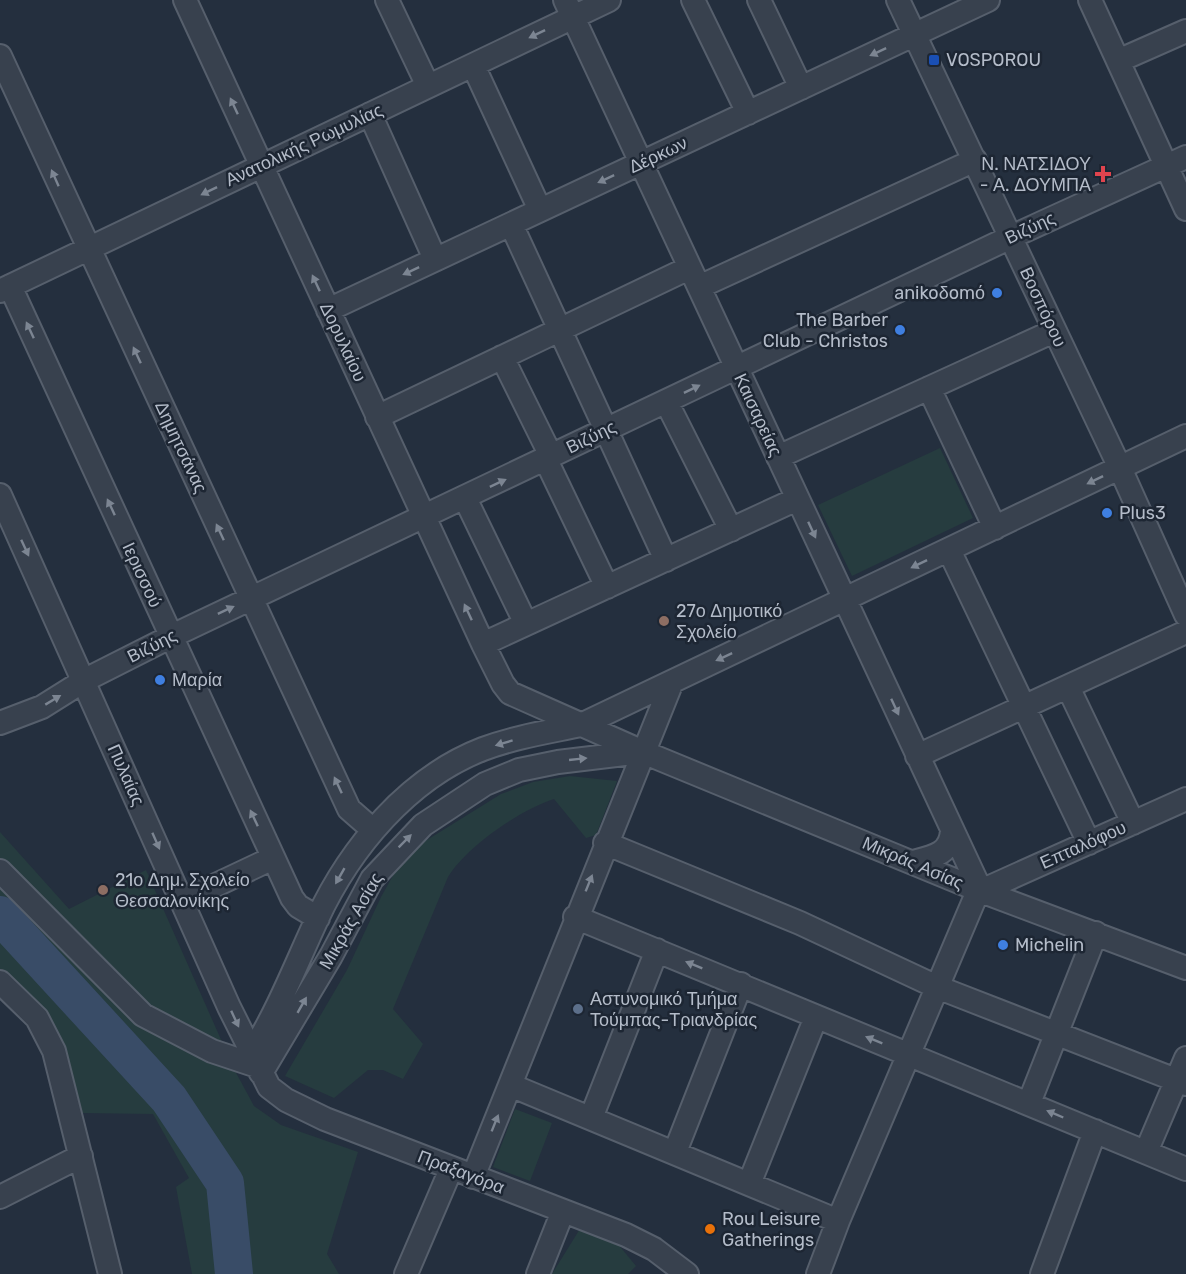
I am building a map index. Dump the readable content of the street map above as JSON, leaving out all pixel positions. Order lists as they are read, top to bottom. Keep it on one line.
{"streets":{"street":["Ανατολικής Ρωμυλίας","Δέρκων","Βιζύης","Βοσπόρου","Δορυλαίου","Καισαρείας","Δημητσάνας","Ιερισσού","Πυλαίας","Επταλόφου","Μικράς Ασίας","Πραξαγόρα"]},"crossings":[["Ανατολικής Ρωμυλίας","Δορυλαίου"],["Ανατολικής Ρωμυλίας","Καισαρείας"],["Ανατολικής Ρωμυλίας","Δημητσάνας"],["Ανατολικής Ρωμυλίας","Ιερισσού"],["Δέρκων","Βοσπόρου"],["Δέρκων","Δορυλαίου"],["Δέρκων","Καισαρείας"],["Βιζύης","Βοσπόρου"],["Βιζύης","Δορυλαίου"],["Βιζύης","Καισαρείας"],["Βιζύης","Δημητσάνας"],["Βιζύης","Ιερισσού"],["Βιζύης","Πυλαίας"],["Δορυλαίου","Μικράς Ασίας"],["Καισαρείας","Επταλόφου"],["Καισαρείας","Μικράς Ασίας"],["Δημητσάνας","Μικράς Ασίας"],["Ιερισσού","Μικράς Ασίας"],["Πυλαίας","Μικράς Ασίας"],["Πυλαίας","Πραξαγόρα"],["Επταλόφου","Μικράς Ασίας"],["Μικράς Ασίας","Πραξαγόρα"]],"one_way":["Ανατολικής Ρωμυλίας","Δημητσάνας","Ιερισσού","Πυλαίας"],"places":{"transit":["VOSPOROU"],"health":["Ν. ΝΑΤΣΙΔΟΥ - Α. ΔΟΥΜΠΑ"],"other":["anikoδomό","The Barber Club - Christos","Plus3","27ο Δημοτικό Σχολείο","Μαρία","21ο Δημ. Σχολείο Θεσσαλονίκης","Michelin","Αστυνομικό Τμήμα Τούμπας-Τριανδρίας","Rou Leisure Gatherings"]}}
